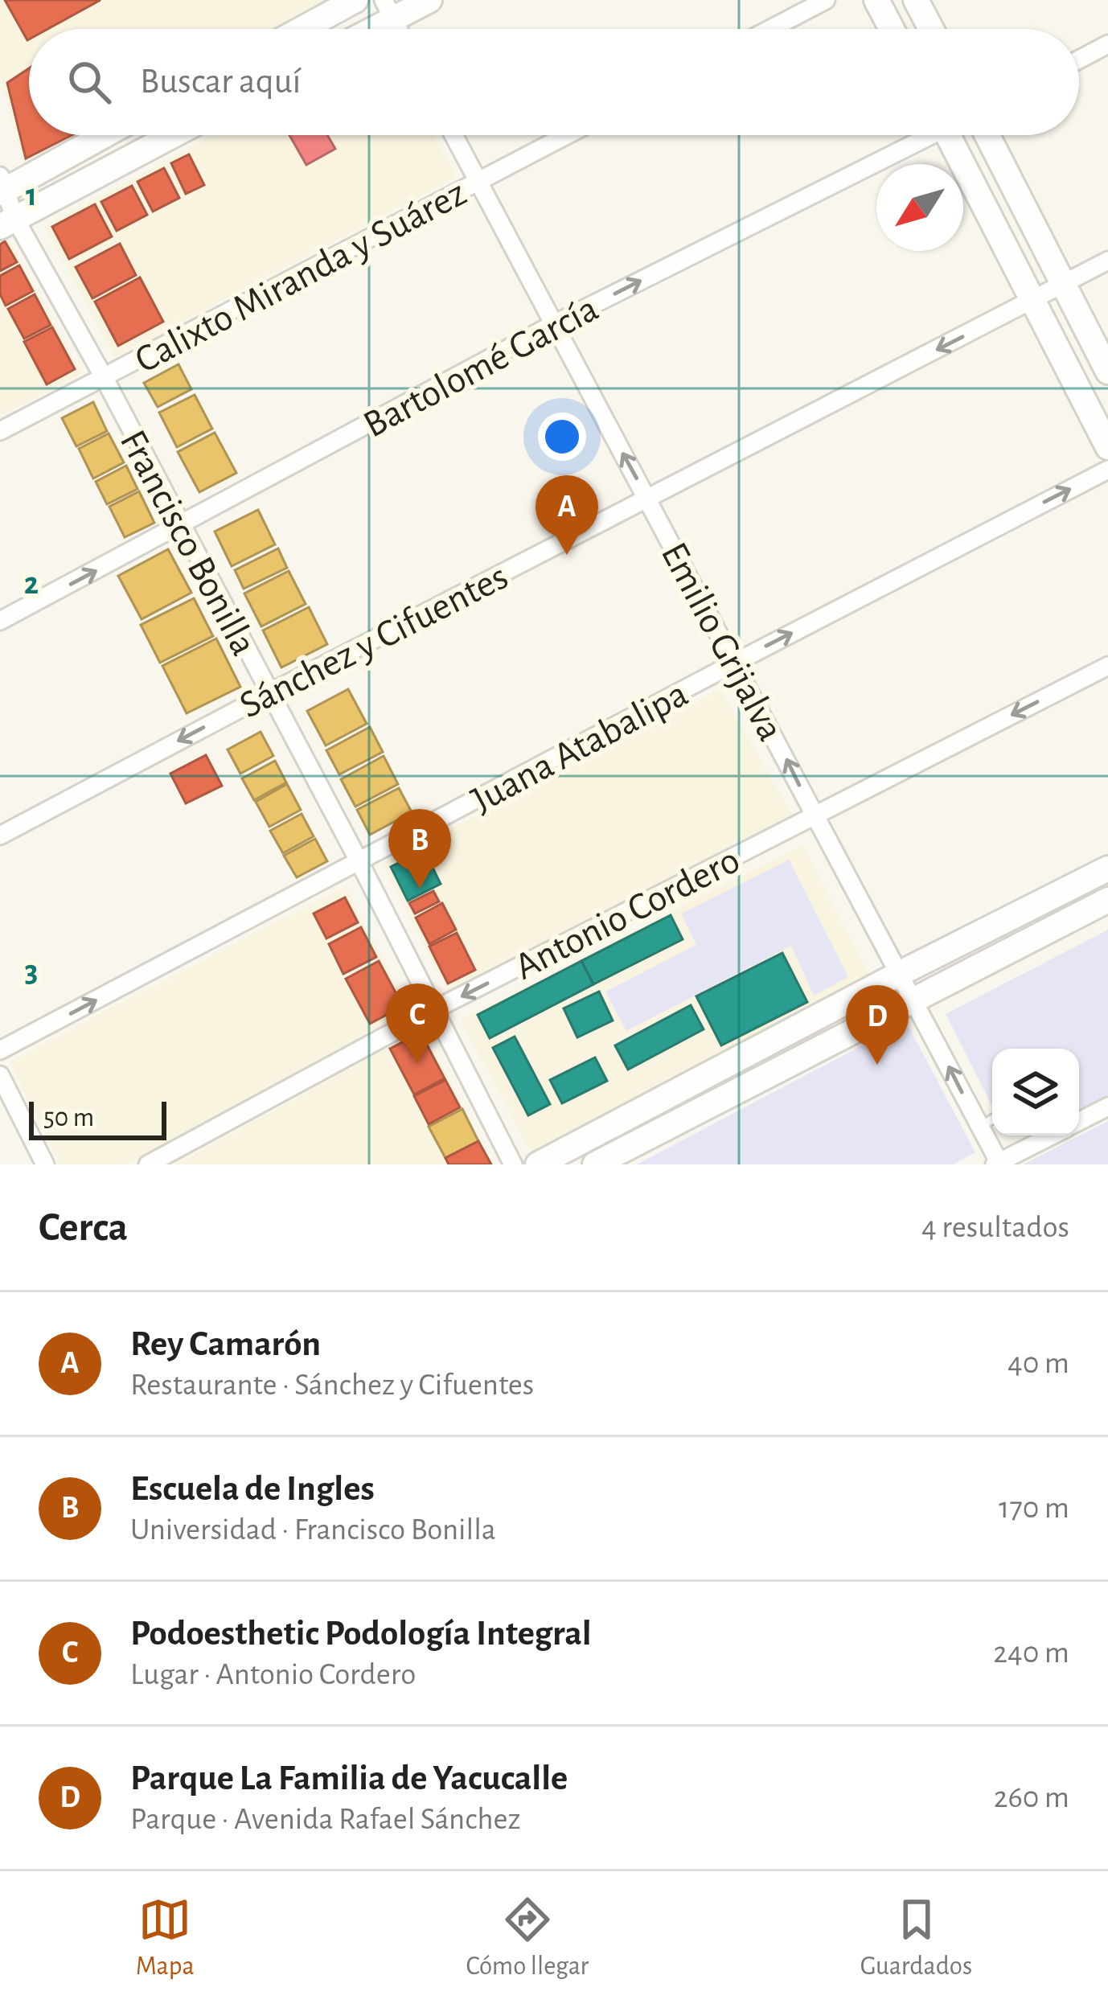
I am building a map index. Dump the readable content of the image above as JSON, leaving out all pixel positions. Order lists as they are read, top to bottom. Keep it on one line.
{"streets":{"street":["Calixto Miranda y Suárez","Bartolomé García","Francisco Bonilla","Sánchez y Cifuentes","Emilio Grijalva","Juana Atabalipa","Antonio Cordero"]},"crossings":[["Calixto Miranda y Suárez","Francisco Bonilla"],["Calixto Miranda y Suárez","Emilio Grijalva"],["Bartolomé García","Francisco Bonilla"],["Bartolomé García","Emilio Grijalva"],["Francisco Bonilla","Sánchez y Cifuentes"],["Francisco Bonilla","Juana Atabalipa"],["Francisco Bonilla","Antonio Cordero"],["Sánchez y Cifuentes","Emilio Grijalva"],["Emilio Grijalva","Juana Atabalipa"],["Emilio Grijalva","Antonio Cordero"]],"one_way":["Bartolomé García","Sánchez y Cifuentes","Emilio Grijalva","Juana Atabalipa","Antonio Cordero"],"scale_bar":"50 m","north":"bottom left","page":{"search":"Buscar aquí","pins":["A","B","C","D"],"scale":"50 m","heading":["Cerca","4 resultados"],"list":[{"mark":"A","name":"Rey Camarón","note":"Restaurante · Sánchez y Cifuentes","value":"40 m"},{"mark":"B","name":"Escuela de Ingles","note":"Universidad · Francisco Bonilla","value":"170 m"},{"mark":"C","name":"Podoesthetic Podología Integral","note":"Lugar · Antonio Cordero","value":"240 m"},{"mark":"D","name":"Parque La Familia de Yacucalle","note":"Parque · Avenida Rafael Sánchez","value":"260 m"}],"nav":["Mapa","Cómo llegar","Guardados"]},"grid":{"rows":["1","2","3"]}}
